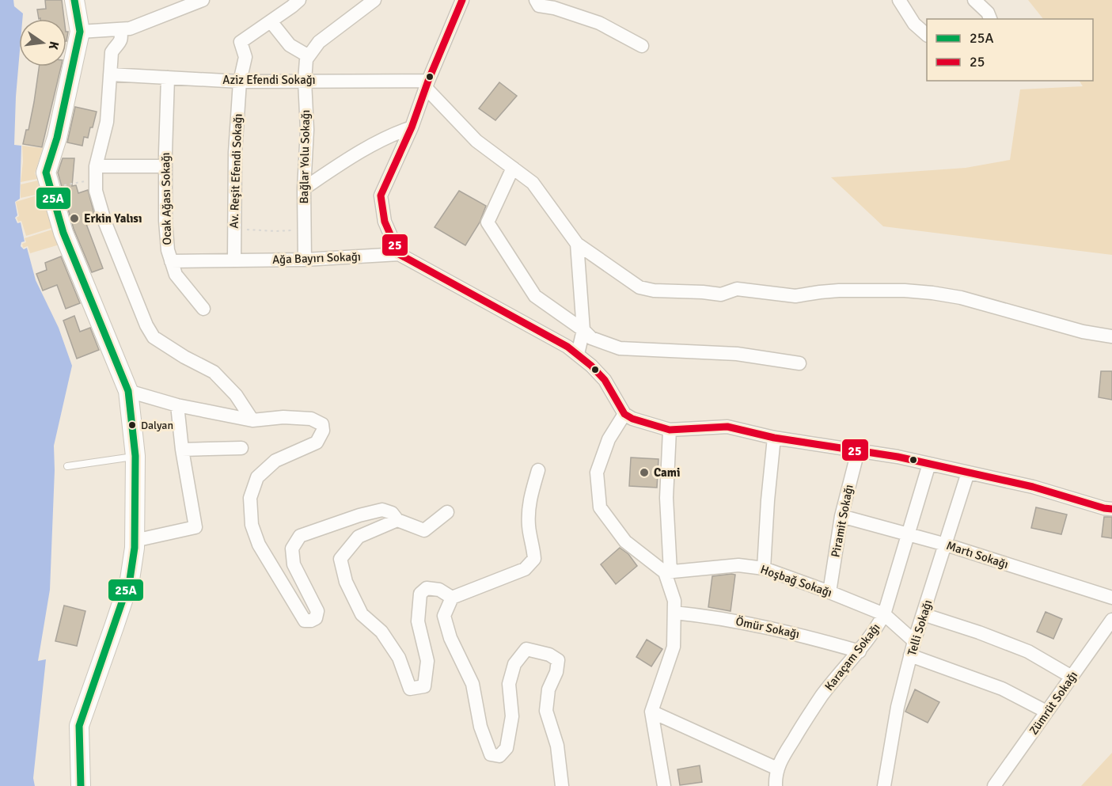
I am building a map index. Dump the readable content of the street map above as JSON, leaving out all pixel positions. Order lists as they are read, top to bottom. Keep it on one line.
{"streets":{"street":["Aziz Efendi Sokağı","Bağlar Yolu Sokağı","Av. Reşit Efendi Sokağı","Ocak Ağası Sokağı","Ağa Bayırı Sokağı","Piramit Sokağı","Martı Sokağı","Hoşbağ Sokağı","Ömür Sokağı","Telli Sokağı","Karaçam Sokağı","Zümrüt Sokağı"]},"crossings":[["Aziz Efendi Sokağı","Bağlar Yolu Sokağı"],["Aziz Efendi Sokağı","Av. Reşit Efendi Sokağı"],["Aziz Efendi Sokağı","Ocak Ağası Sokağı"],["Bağlar Yolu Sokağı","Ağa Bayırı Sokağı"],["Av. Reşit Efendi Sokağı","Ağa Bayırı Sokağı"],["Ocak Ağası Sokağı","Ağa Bayırı Sokağı"],["Piramit Sokağı","Martı Sokağı"],["Piramit Sokağı","Hoşbağ Sokağı"],["Martı Sokağı","Telli Sokağı"],["Martı Sokağı","Karaçam Sokağı"],["Hoşbağ Sokağı","Telli Sokağı"],["Hoşbağ Sokağı","Karaçam Sokağı"],["Ömür Sokağı","Karaçam Sokağı"]],"places":["Erkin Yalısı","Dalyan","Cami"],"lines":["transit line 25A","transit line 25"],"legend":["25A","25"],"north":"right"}
